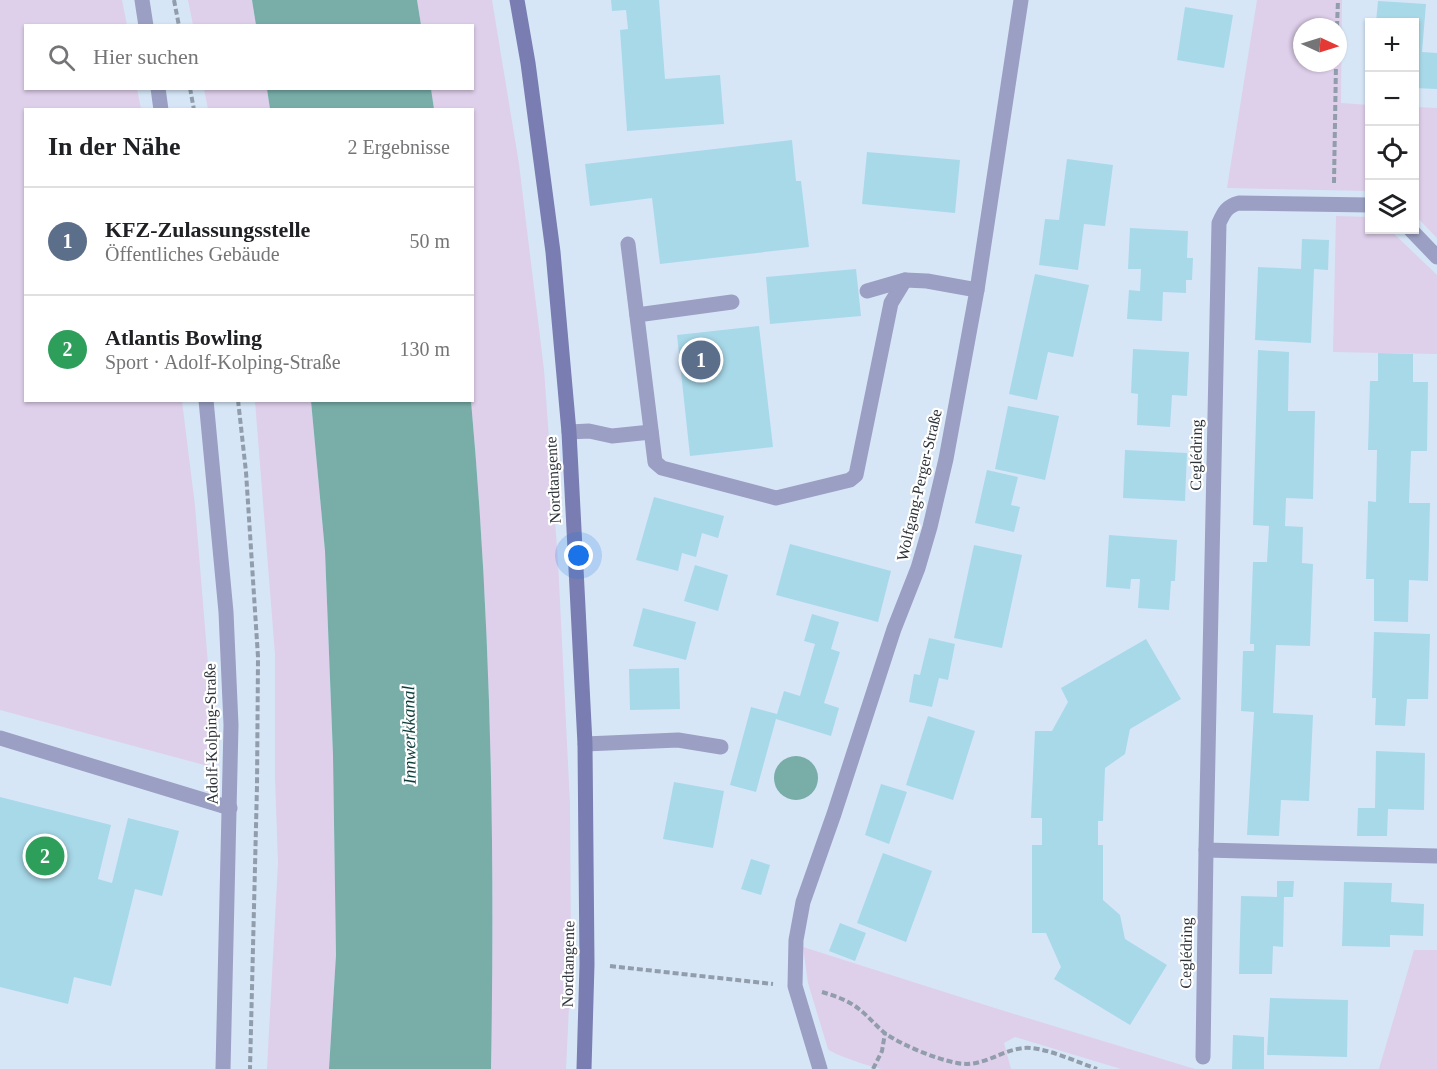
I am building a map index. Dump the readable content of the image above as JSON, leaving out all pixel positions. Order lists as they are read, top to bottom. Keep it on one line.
{"streets":{"main road":["Nordtangente"],"street":["Ceglédring","Wolfgang-Perger-Straße","Adolf-Kolping-Straße"]},"water":["Innwerkkanal"],"north":"right","page":{"map_buttons":["+","−"],"search":"Hier suchen","heading":["In der Nähe","2 Ergebnisse"],"list":[{"mark":"1","name":"KFZ-Zulassungsstelle","note":"Öffentliches Gebäude","value":"50 m"},{"mark":"2","name":"Atlantis Bowling","note":"Sport · Adolf-Kolping-Straße","value":"130 m"}],"pins":["1","2"]}}
